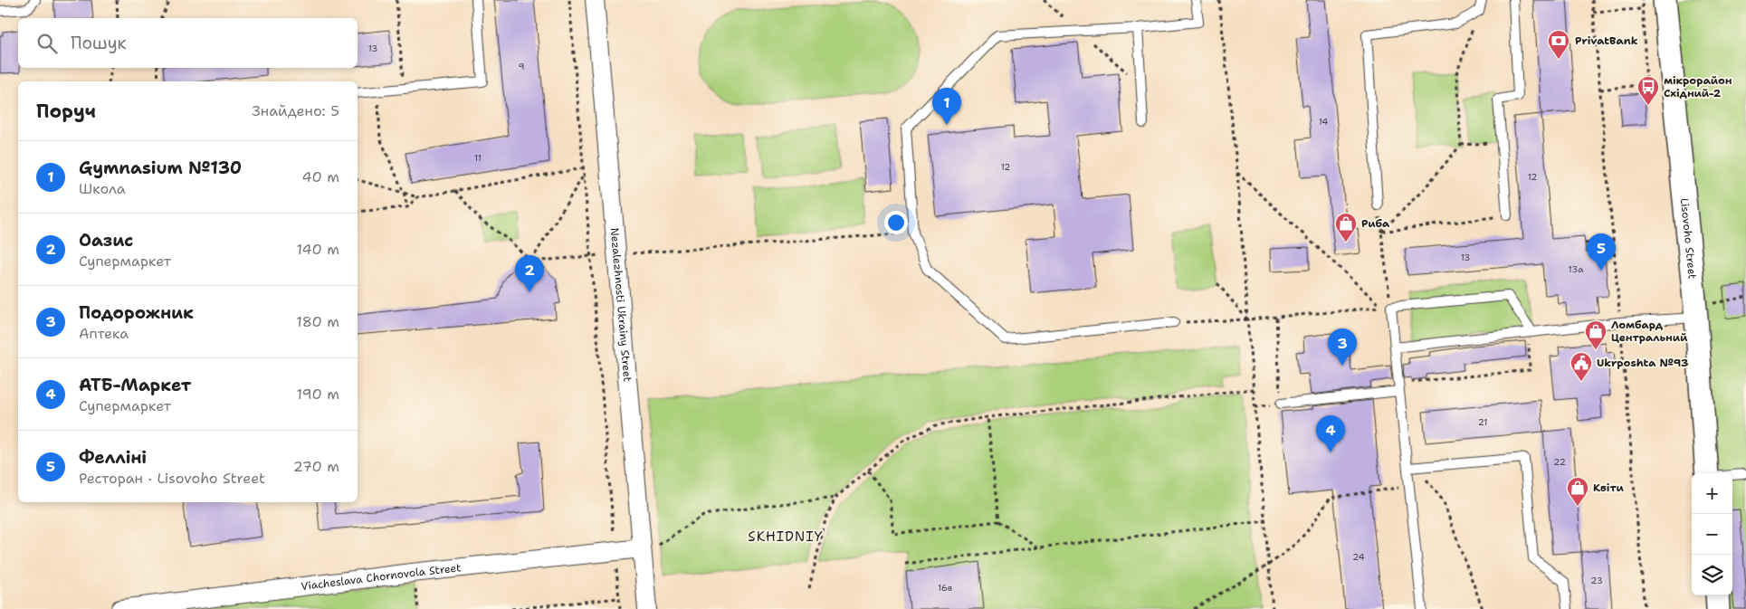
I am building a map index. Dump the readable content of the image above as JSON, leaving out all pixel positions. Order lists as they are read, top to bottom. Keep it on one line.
{"streets":{"street":["Lisovoho Street","Nezalezhnosti Ukrainy Street","Viacheslava Chornovola Street"]},"crossings":[["Nezalezhnosti Ukrainy Street","Viacheslava Chornovola Street"]],"districts":["SKHIDNIY"],"places":{"bank":["PrivatBank"],"bus stop":["мікрорайон Східний-2"],"shop":["Риба","Ломбард Центральний","Квіти"],"public building":["Ukrposhta №93"]},"house_numbers":["13","9","14","11","12","12","13","13а","21","22","24","23","16в"],"page":{"search":"Пошук","heading":["Поруч","Знайдено: 5"],"pins":["1","5","2","3","4"],"list":[{"mark":"1","name":"Gymnasium №130","note":"Школа","value":"40 m"},{"mark":"2","name":"Оазис","note":"Супермаркет","value":"140 m"},{"mark":"3","name":"Подорожник","note":"Аптека","value":"180 m"},{"mark":"4","name":"АТБ-Маркет","note":"Супермаркет","value":"190 m"},{"mark":"5","name":"Фелліні","note":"Ресторан · Lisovoho Street","value":"270 m"}],"map_buttons":["+","−"]}}
